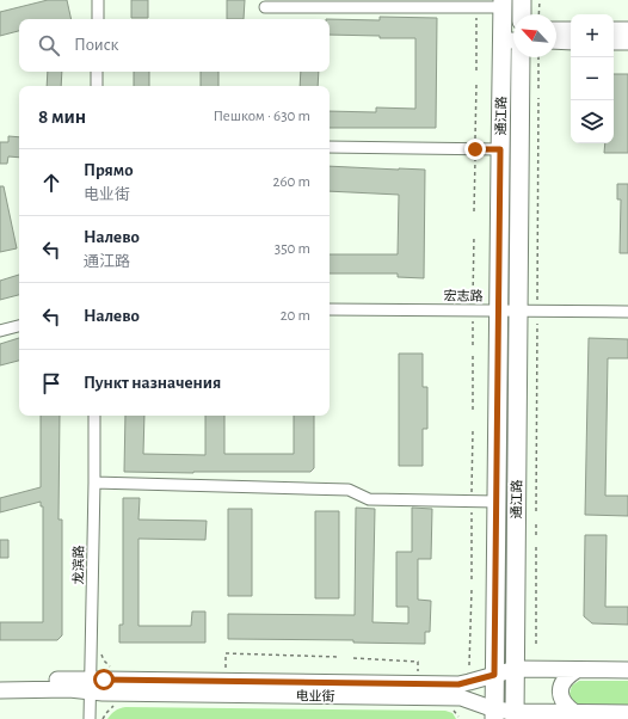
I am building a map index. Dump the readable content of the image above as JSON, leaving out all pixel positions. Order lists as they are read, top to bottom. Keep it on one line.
{"streets":{"main road":["通江路"],"street":["宏志路","龙滨路","电业街"]},"crossings":[["通江路","宏志路"],["通江路","电业街"],["龙滨路","电业街"]],"north":"top left","page":{"map_buttons":["+","−"],"search":"Поиск","heading":["8 мин","Пешком · 630 m"],"list":[["Прямо","电业街","260 m"],["Налево","通江路","350 m"],["Налево","20 m"],"Пункт назначения"]}}
